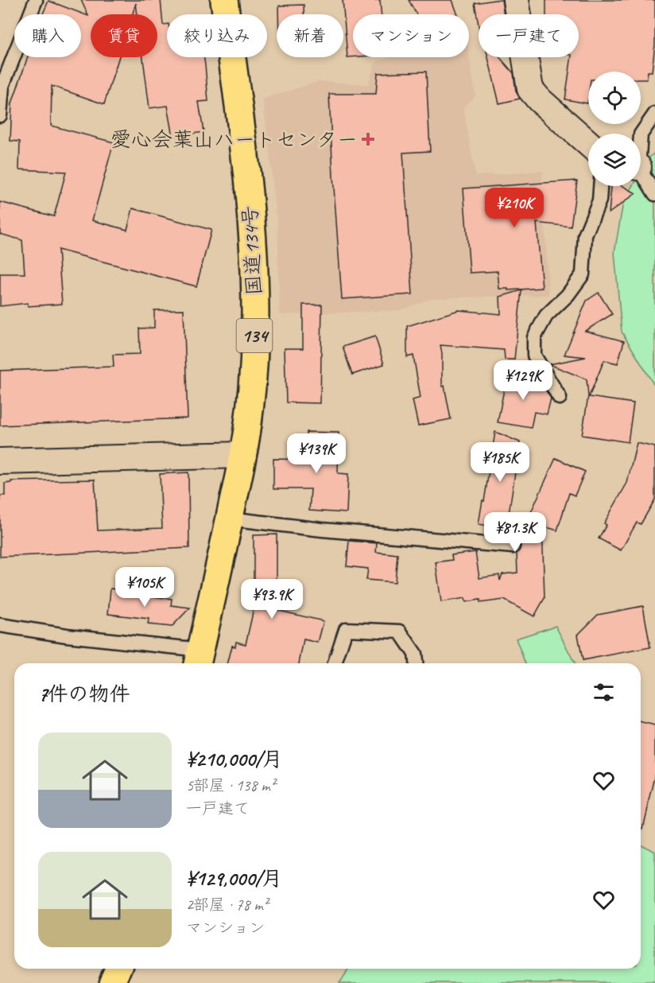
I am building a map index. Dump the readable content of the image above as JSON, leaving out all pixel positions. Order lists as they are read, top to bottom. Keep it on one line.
{"streets":{"highway":["国道134号","134"]},"places":{"health":["愛心会葉山ハートセンター"]},"page":{"chip":["購入","賃貸","絞り込み","新着","マンション","一戸建て"],"price":["¥210K","¥129K","¥139K","¥185K","¥81.3K","¥105K","¥93.9K"],"heading":"7件の物件","list":[{"name":"¥210,000/月","note":"5部屋 · 138 m² · 一戸建て"},{"name":"¥129,000/月","note":"2部屋 · 78 m² · マンション"}]}}
